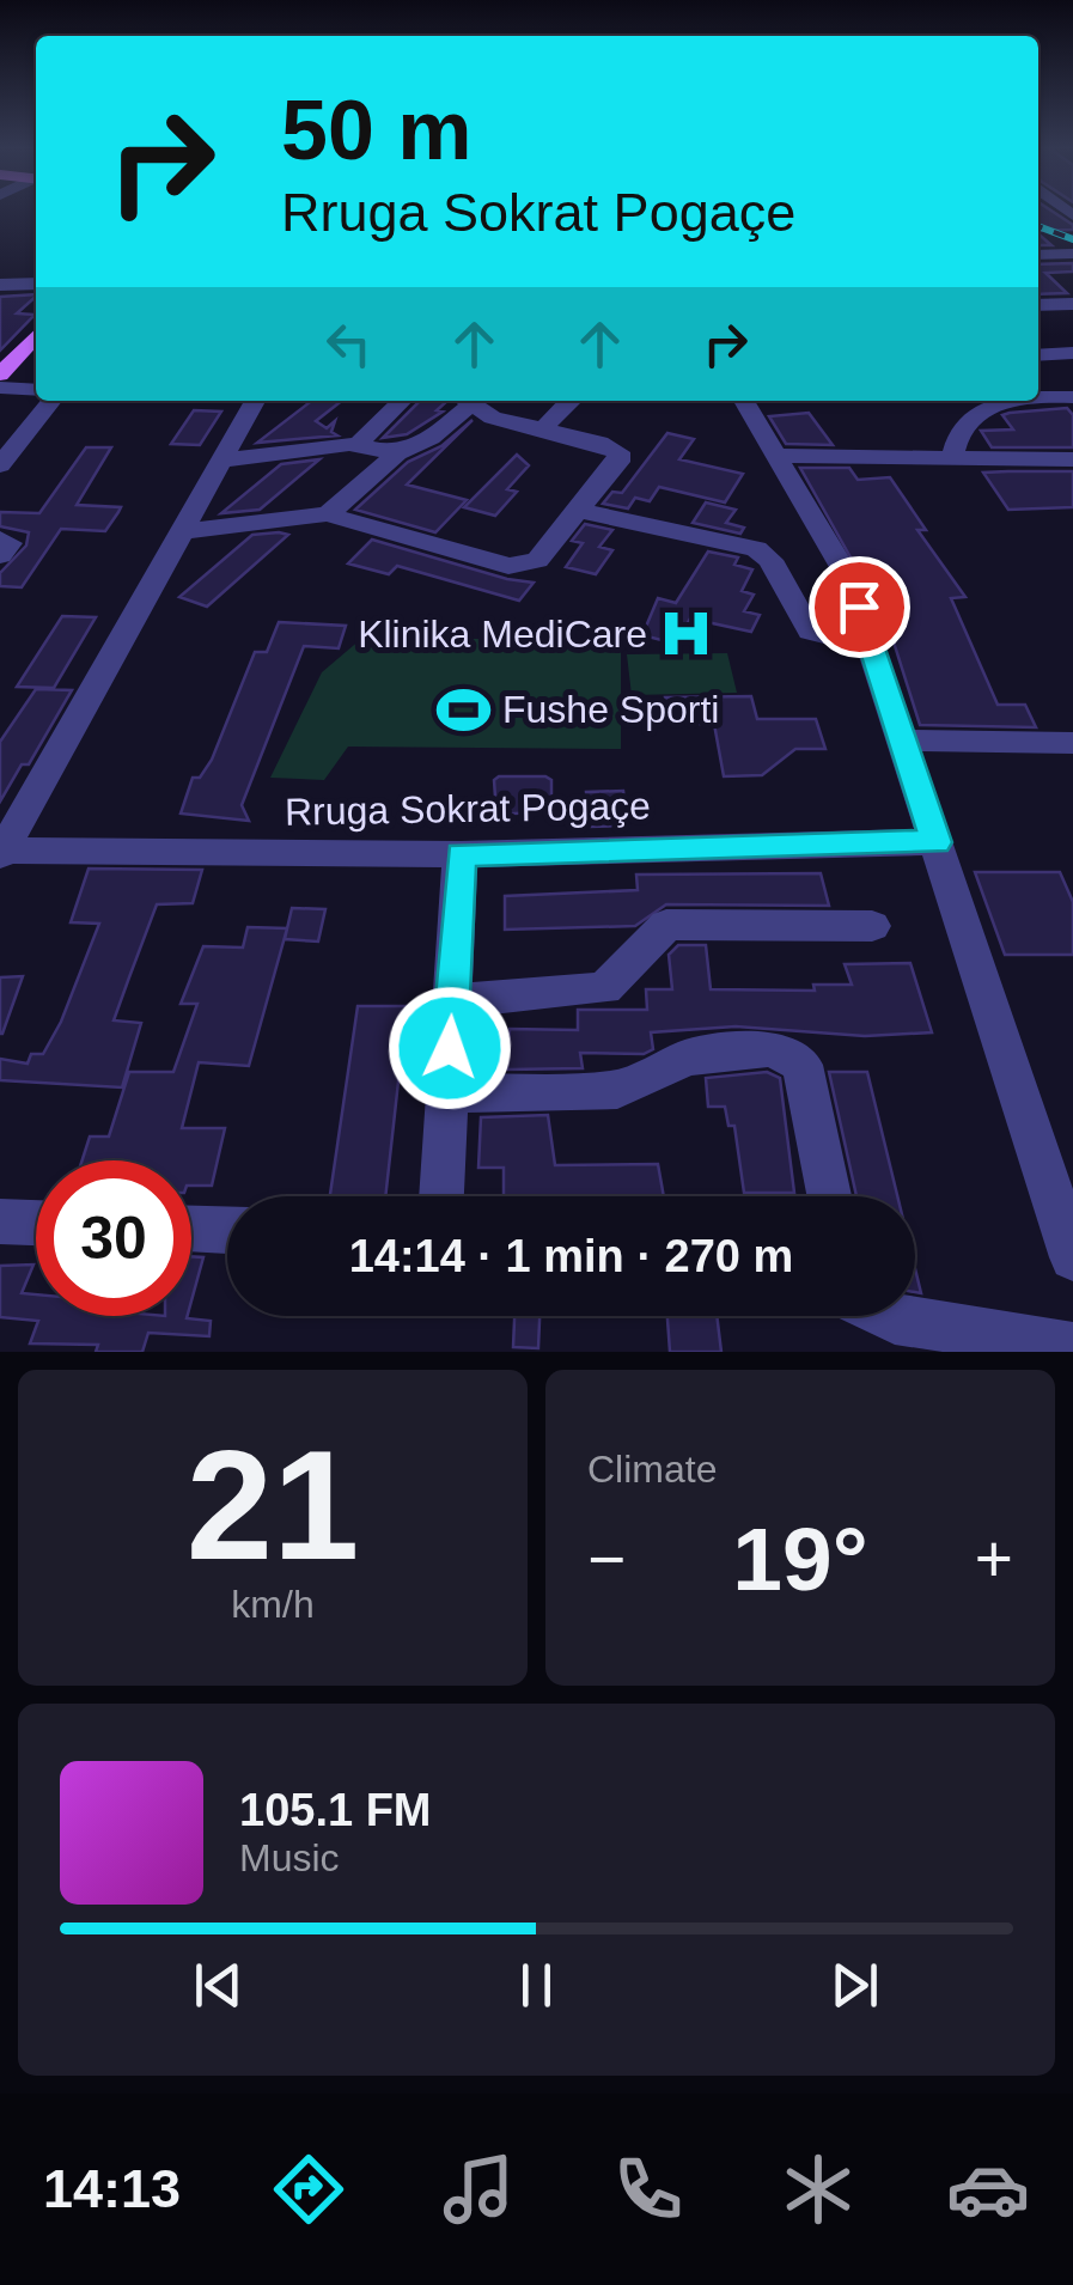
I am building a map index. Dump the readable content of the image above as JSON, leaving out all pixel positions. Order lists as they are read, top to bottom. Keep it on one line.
{"streets":{"street":["Rruga Sokrat Pogaçe"]},"places":{"hospital":["Klinika MediCare"],"sports":["Fushe Sporti"]},"page":{"turn":["50 m","Rruga Sokrat Pogaçe"],"limit":"30","trip":"14:14 · 1 min · 270 m","tile":[["21","km/h"],"Climate"],"heat":["−","19°","+"],"song":["105.1 FM","Music"],"tabs":"14:13"}}
